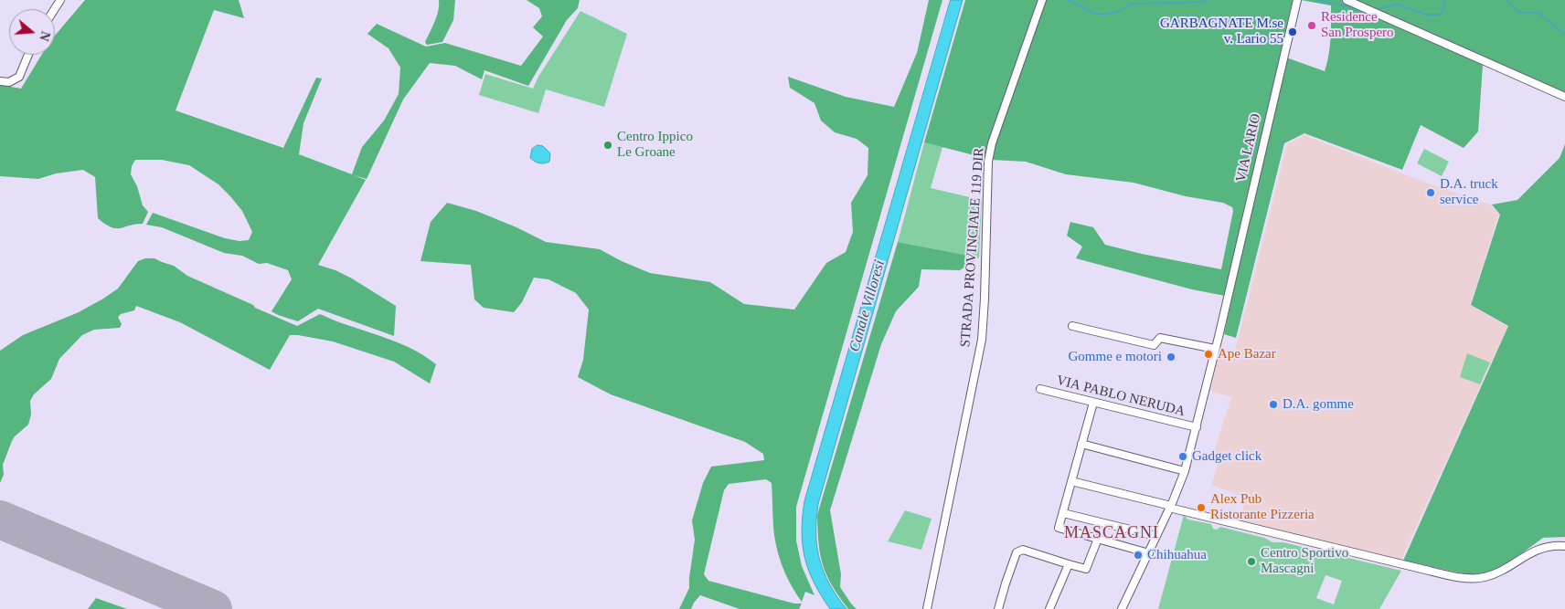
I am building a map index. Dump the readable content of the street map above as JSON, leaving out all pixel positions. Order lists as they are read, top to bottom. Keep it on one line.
{"streets":{"street":["VIA LARIO","STRADA PROVINCIALE 119 DIR","VIA PABLO NERUDA"]},"crossings":[["VIA LARIO","VIA PABLO NERUDA"]],"districts":["MASCAGNI"],"water":["Canale Villoresi"],"places":["Residence San Prospero","GARBAGNATE M.se v. Lario 55","Centro Ippico Le Groane","D.A. truck service","Ape Bazar","Gomme e motori","D.A. gomme","Gadget click","Alex Pub Ristorante Pizzeria","Chihuahua","Centro Sportivo Mascagni"],"north":"right"}
